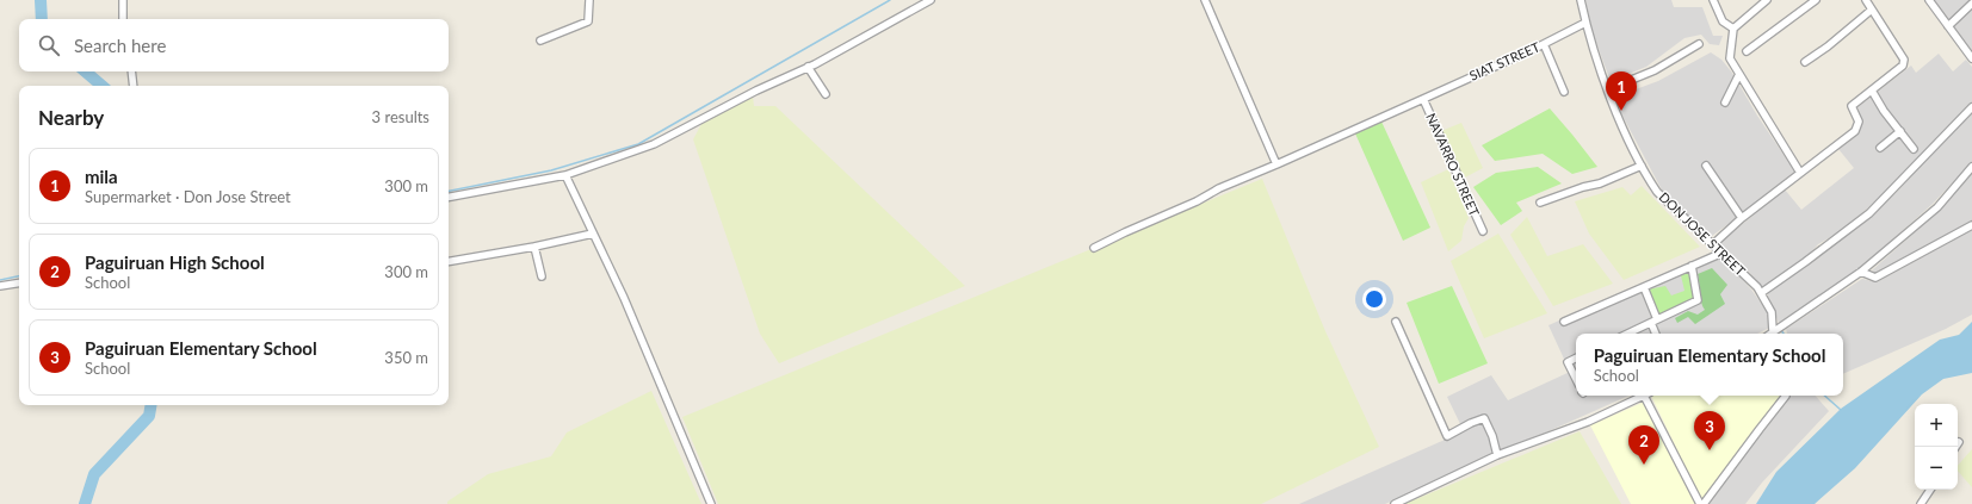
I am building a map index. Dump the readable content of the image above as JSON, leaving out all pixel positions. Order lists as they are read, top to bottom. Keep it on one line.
{"streets":{"street":["SIAT STREET","NAVARRO STREET","DON JOSE STREET"]},"crossings":[["SIAT STREET","NAVARRO STREET"],["SIAT STREET","DON JOSE STREET"]],"page":{"search":"Search here","pins":["1","3","2"],"heading":["Nearby","3 results"],"list":[{"mark":"1","name":"mila","note":"Supermarket · Don Jose Street","value":"300 m"},{"mark":"2","name":"Paguiruan High School","note":"School","value":"300 m"},{"mark":"3","name":"Paguiruan Elementary School","note":"School","value":"350 m"}],"popup":["Paguiruan Elementary School","School"],"map_buttons":["+","−"]}}
